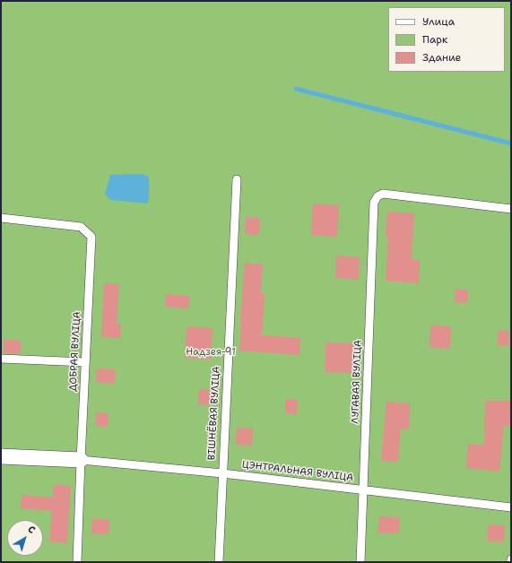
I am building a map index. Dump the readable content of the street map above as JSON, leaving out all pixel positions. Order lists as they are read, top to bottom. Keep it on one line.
{"streets":{"lane":["ДОБРАЯ ВУЛІЦА","ЛУГАВАЯ ВУЛІЦА","ВІШНЁВАЯ ВУЛІЦА","ЦЭНТРАЛЬНАЯ ВУЛІЦА"]},"crossings":[["ДОБРАЯ ВУЛІЦА","ЦЭНТРАЛЬНАЯ ВУЛІЦА"],["ЛУГАВАЯ ВУЛІЦА","ЦЭНТРАЛЬНАЯ ВУЛІЦА"],["ВІШНЁВАЯ ВУЛІЦА","ЦЭНТРАЛЬНАЯ ВУЛІЦА"]],"parks":["Надзея-91"],"legend":["Улица","Парк","Здание"],"north":"top right"}
